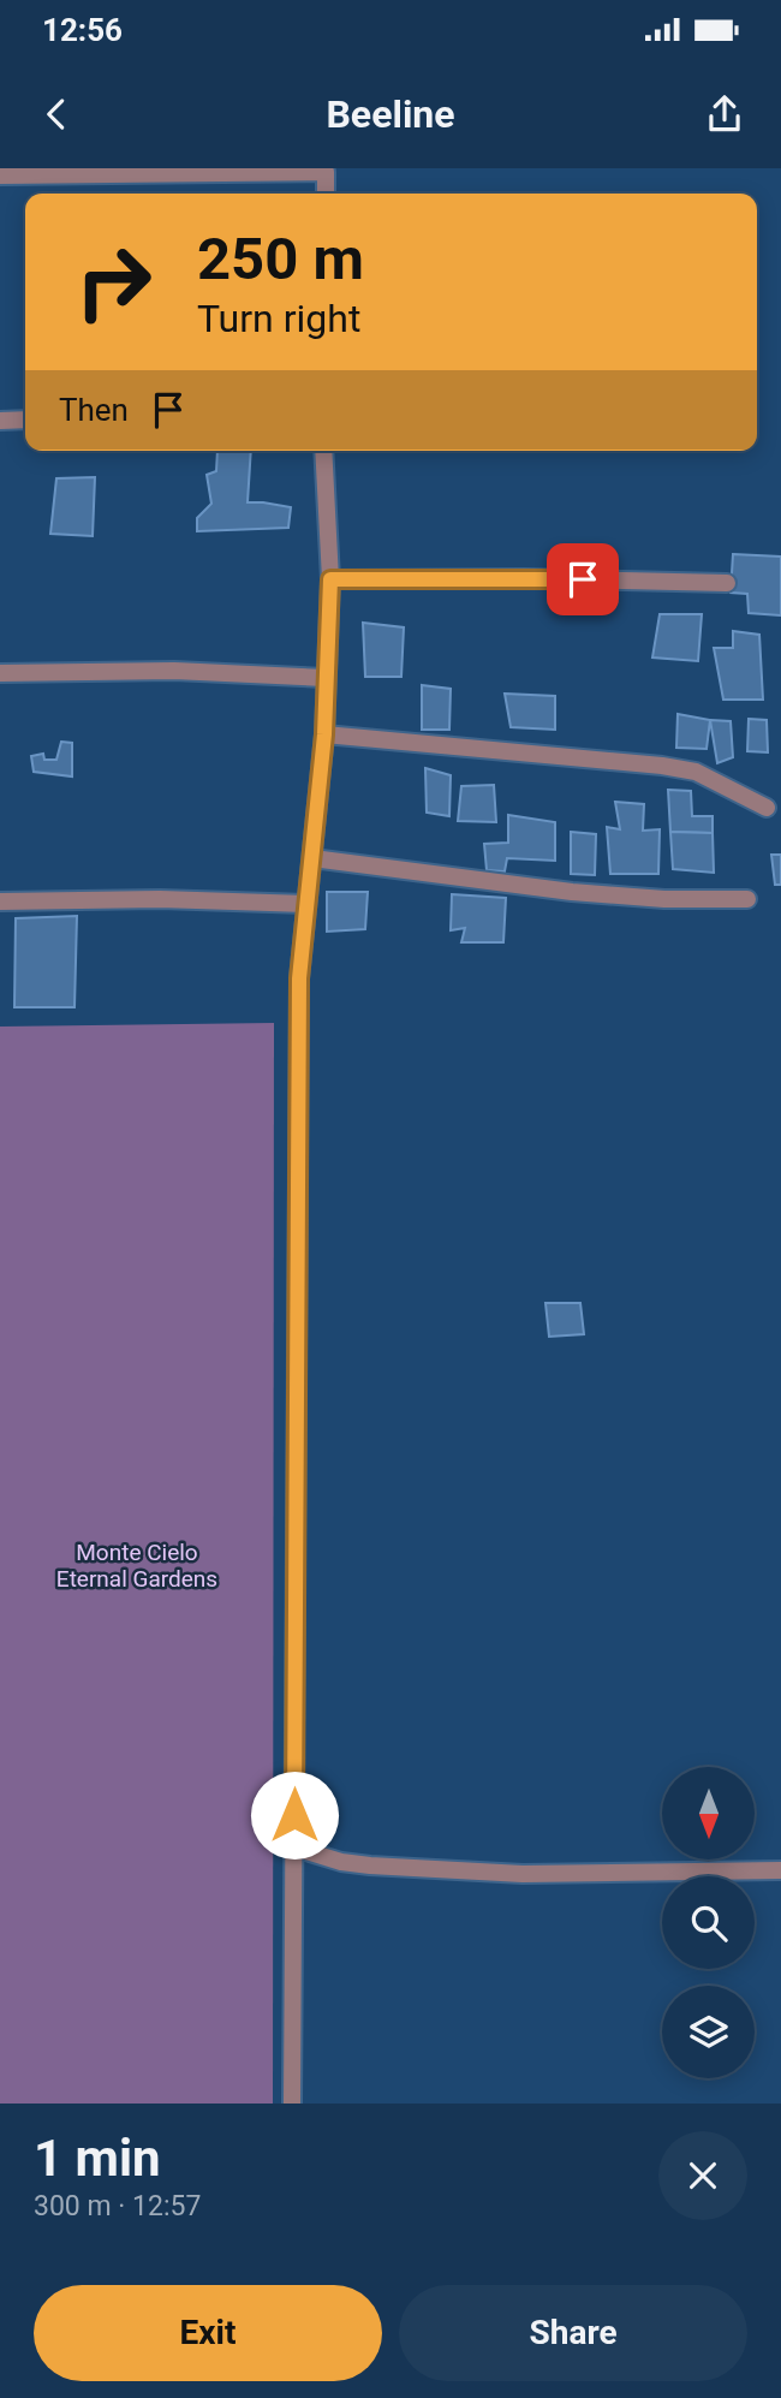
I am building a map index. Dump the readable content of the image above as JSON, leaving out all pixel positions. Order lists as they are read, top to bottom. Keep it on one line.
{"parks":["Monte Cielo Eternal Gardens"],"north":"bottom","page":{"status":"12:56","header":"Beeline","turn":["250 m","Turn right"],"then":"Then","heading":["1 min","300 m · 12:57"],"buttons":["Exit","Share"]}}
